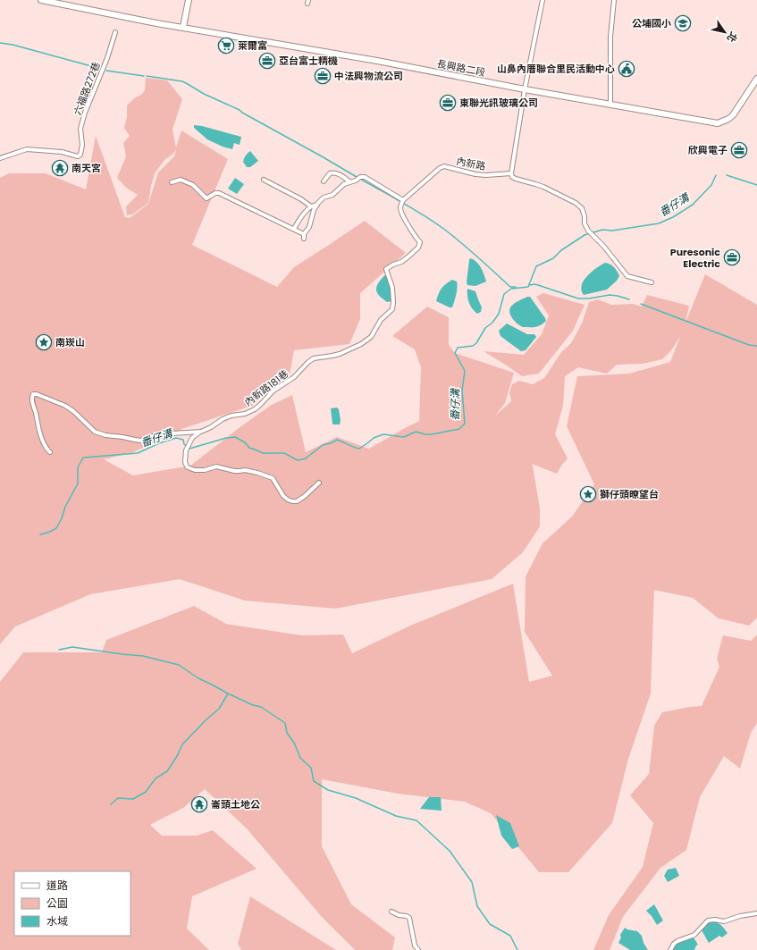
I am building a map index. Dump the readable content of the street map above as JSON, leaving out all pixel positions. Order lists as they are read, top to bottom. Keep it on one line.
{"streets":{"street":["長興路二段","六福路272巷","內新路","內新路181巷"]},"crossings":[["內新路","內新路181巷"]],"water":["番仔溝"],"places":{"school or university":["公埔國小"],"supermarket":["萊爾富"],"office":["亞台富士精機","中法興物流公司","東聯光訊玻璃公司","欣興電子","Puresonic Electric"],"public building":["山鼻內厝聯合里民活動中心"],"temple":["南天宮","崙頭土地公"],"place":["南崁山","獅仔頭暸望台"]},"legend":["道路","公園","水域"],"north":"bottom right"}
